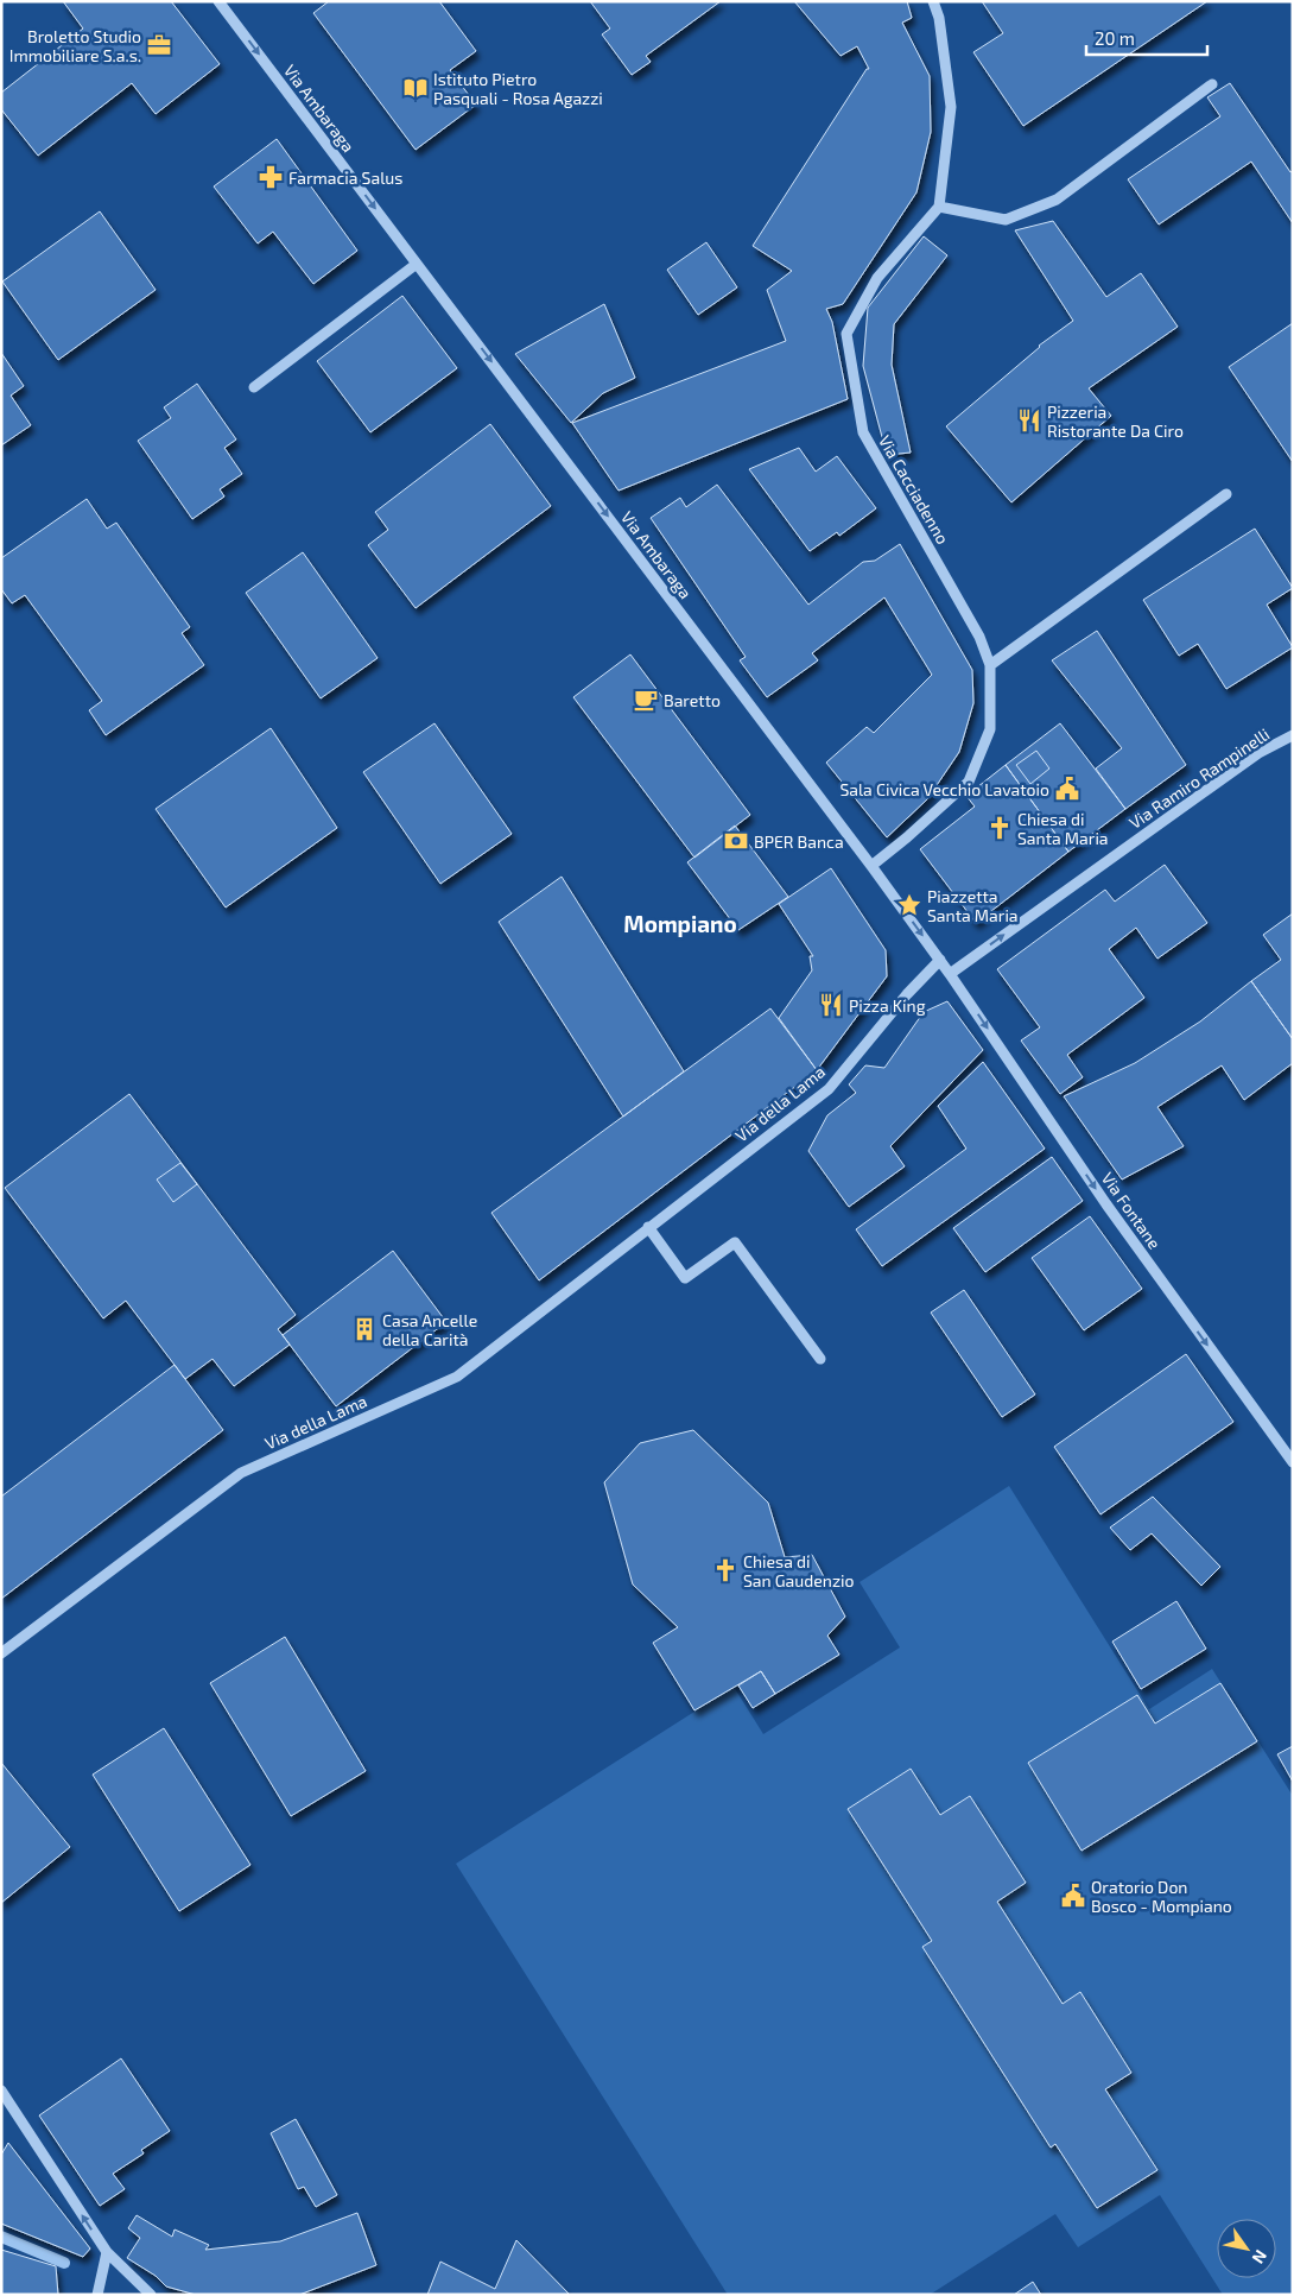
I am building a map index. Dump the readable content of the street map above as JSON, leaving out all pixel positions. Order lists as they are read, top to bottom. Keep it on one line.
{"streets":{"street":["Via Ambaraga","Via Cacciadenno","Via Ramiro Rampinelli","Via della Lama","Via Fontane"]},"crossings":[["Via Ambaraga","Via Cacciadenno"],["Via Ramiro Rampinelli","Via Fontane"]],"one_way":["Via Ambaraga","Via Ramiro Rampinelli","Via Fontane"],"districts":["Mompiano"],"places":{"office":["Broletto Studio Immobiliare S.a.s."],"library":["Istituto Pietro Pasquali - Rosa Agazzi"],"pharmacy":["Farmacia Salus"],"restaurant":["Pizzeria Ristorante Da Ciro","Pizza King"],"cafe":["Baretto"],"public building":["Sala Civica Vecchio Lavatoio","Oratorio Don Bosco - Mompiano"],"church":["Chiesa di Santa Maria","Chiesa di San Gaudenzio"],"bank":["BPER Banca"],"place":["Piazzetta Santa Maria"],"building":["Casa Ancelle della Carità"]},"scale_bar":"20 m","north":"bottom right"}
